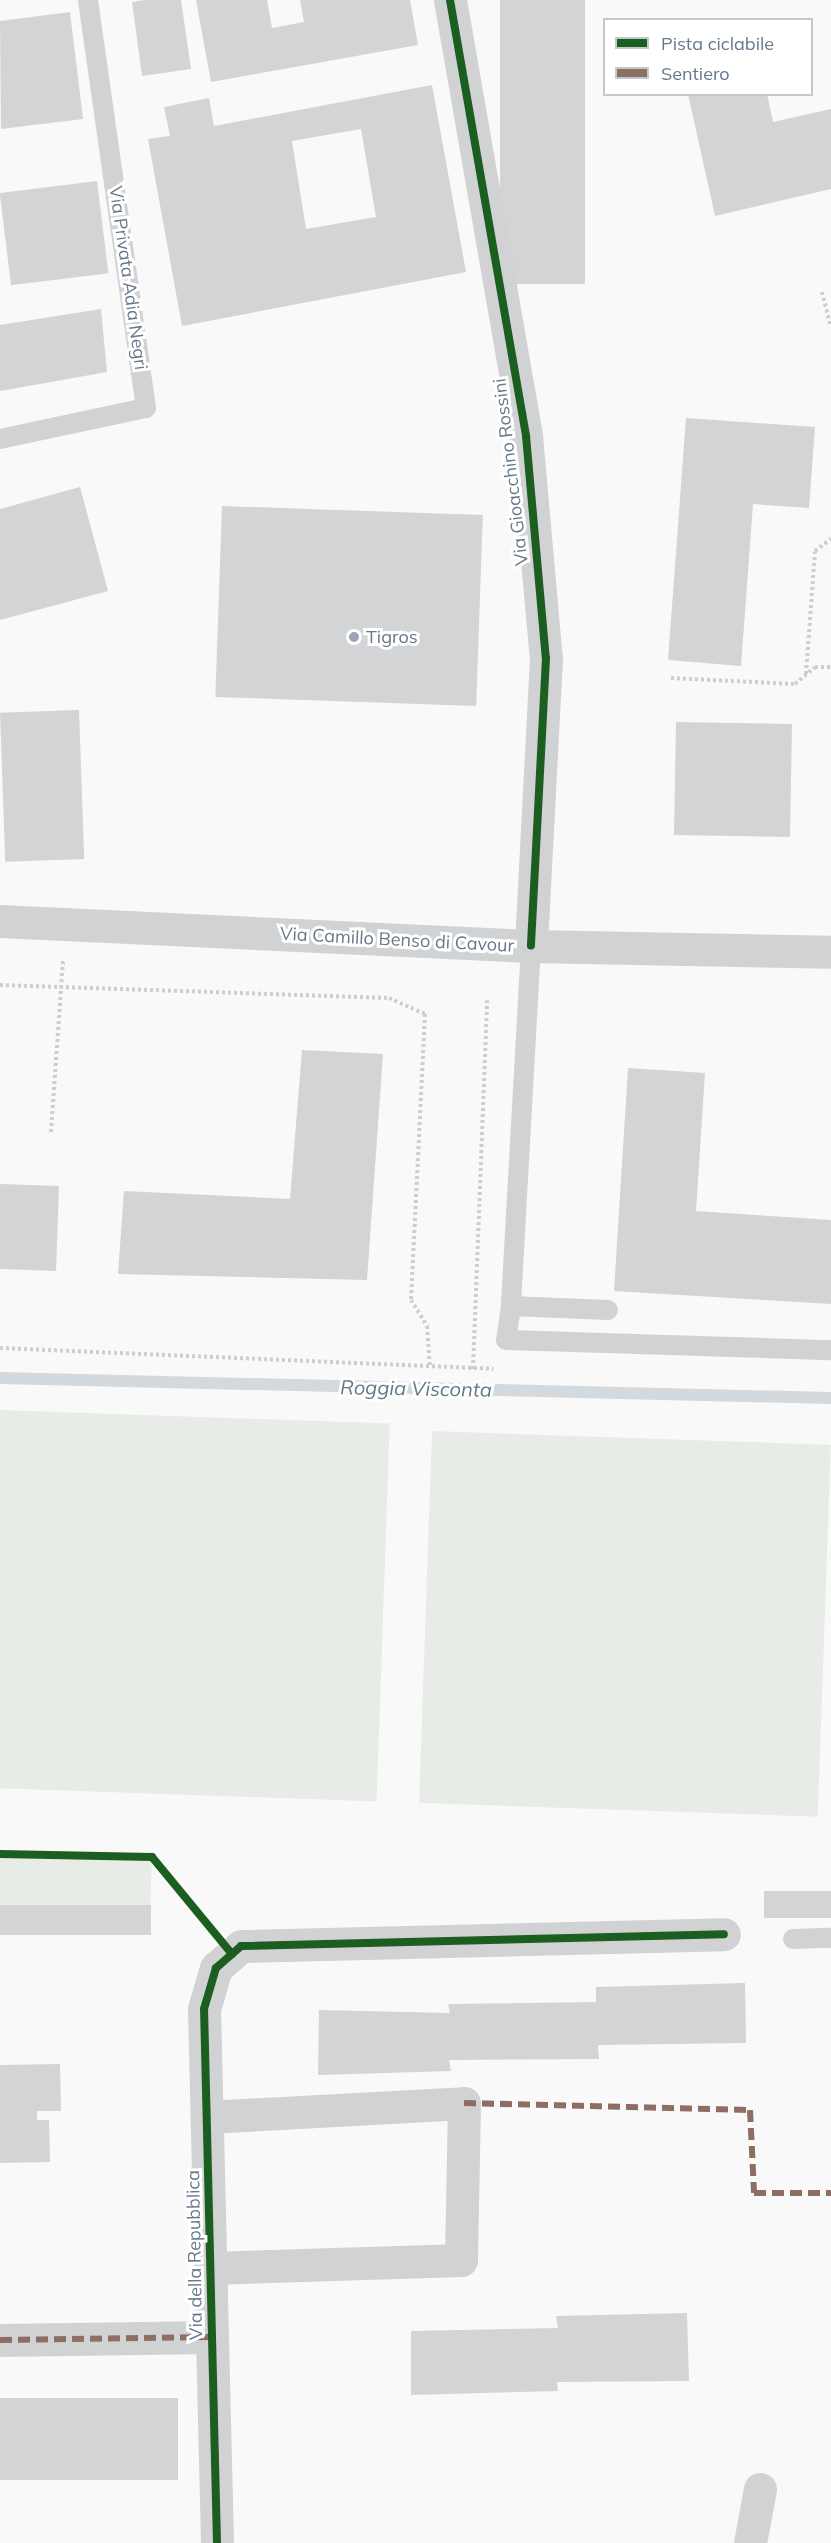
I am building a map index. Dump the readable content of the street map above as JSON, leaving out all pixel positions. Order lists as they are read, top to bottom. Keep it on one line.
{"streets":{"street":["Via Gioacchino Rossini","Via Camillo Benso di Cavour","Via della Repubblica"],"lane":["Via Privata Adia Negri"]},"crossings":[["Via Gioacchino Rossini","Via Camillo Benso di Cavour"]],"water":["Roggia Visconta"],"places":["Tigros"],"legend":["Pista ciclabile","Sentiero"]}
